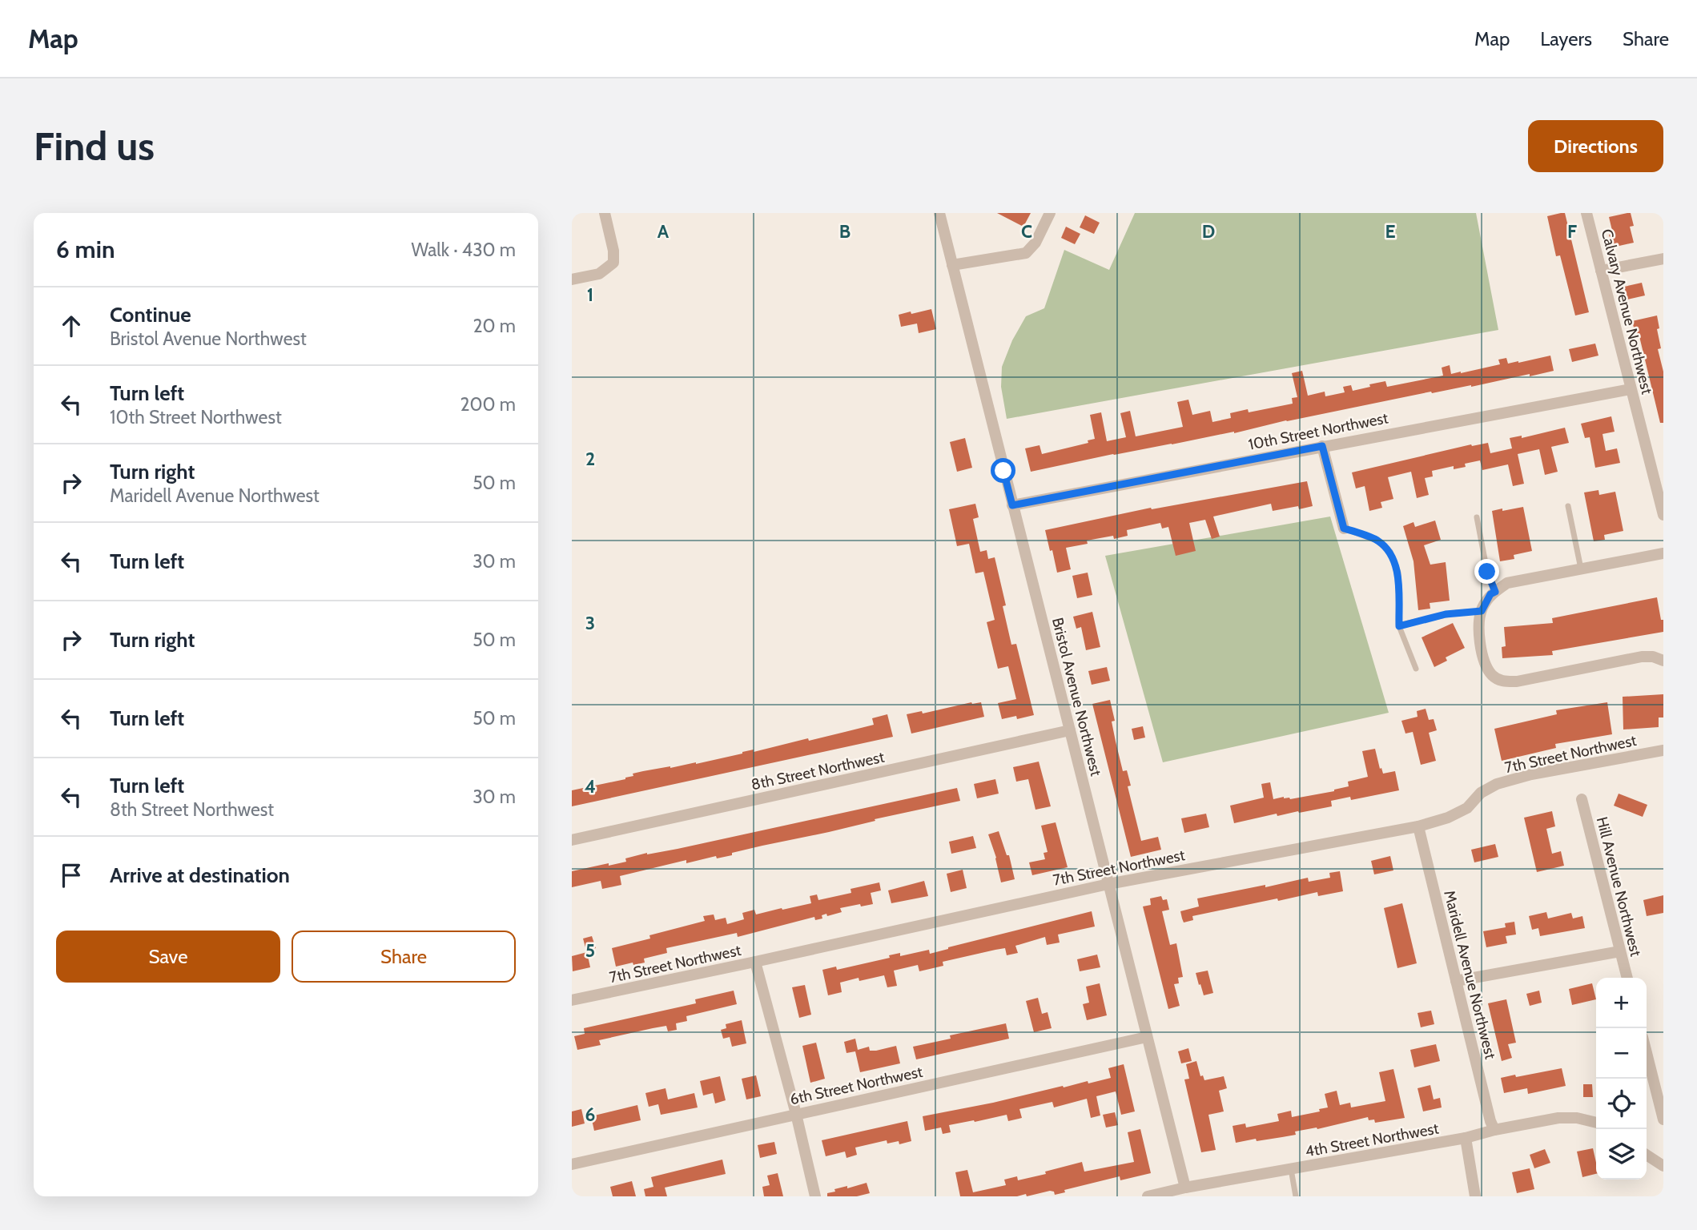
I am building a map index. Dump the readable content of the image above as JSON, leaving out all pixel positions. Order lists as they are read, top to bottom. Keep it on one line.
{"streets":{"street":["Calvary Avenue Northwest","10th Street Northwest","Bristol Avenue Northwest","7th Street Northwest","8th Street Northwest","Hill Avenue Northwest","Maridell Avenue Northwest","6th Street Northwest","4th Street Northwest"]},"crossings":[["Calvary Avenue Northwest","10th Street Northwest"],["10th Street Northwest","Bristol Avenue Northwest"],["Bristol Avenue Northwest","7th Street Northwest"],["Bristol Avenue Northwest","8th Street Northwest"],["Bristol Avenue Northwest","6th Street Northwest"],["Bristol Avenue Northwest","4th Street Northwest"],["7th Street Northwest","Maridell Avenue Northwest"],["Maridell Avenue Northwest","4th Street Northwest"]],"page":{"header":"Map","nav":["Map","Layers","Share"],"buttons":["Directions",["Save","Share"]],"title":"Find us","heading":["6 min","Walk · 430 m"],"list":[["Continue","Bristol Avenue Northwest","20 m"],["Turn left","10th Street Northwest","200 m"],["Turn right","Maridell Avenue Northwest","50 m"],["Turn left","30 m"],["Turn right","50 m"],["Turn left","50 m"],["Turn left","8th Street Northwest","30 m"],"Arrive at destination"],"map_buttons":["+","−"]},"grid":{"columns":["A","B","C","D","E","F"],"rows":["1","2","3","4","5","6"]}}
